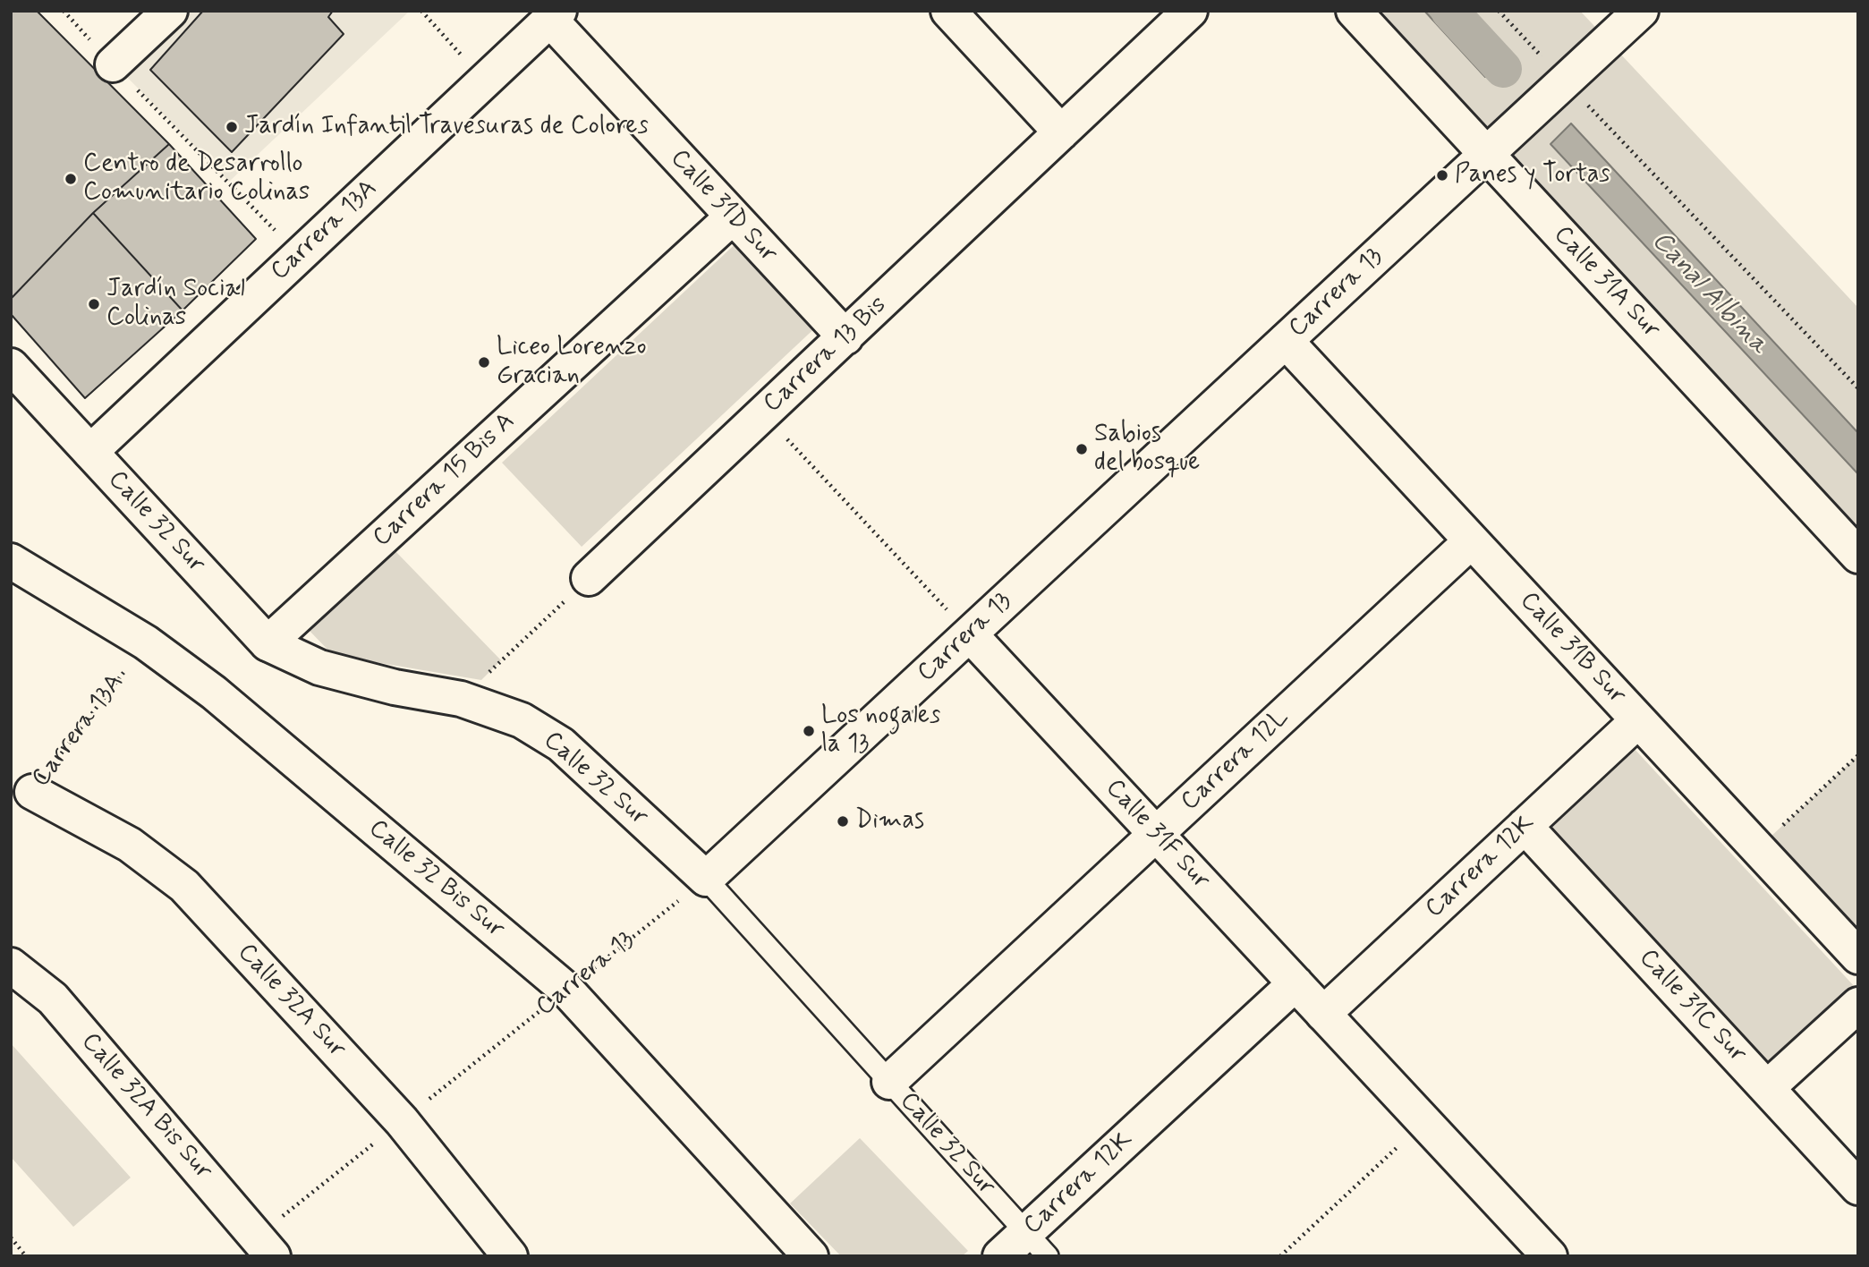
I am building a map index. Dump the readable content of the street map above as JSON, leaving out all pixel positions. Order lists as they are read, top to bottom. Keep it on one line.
{"streets":{"street":["Calle 31D Sur","Carrera 13A","Calle 31A Sur","Carrera 13","Carrera 13 Bis","Carrera 15 Bis A","Calle 32 Sur","Calle 31B Sur","Carrera 12L","Calle 31F Sur","Carrera 12K","Calle 32 Bis Sur","Calle 32A Sur","Calle 31C Sur","Calle 32A Bis Sur"]},"crossings":[["Calle 31D Sur","Carrera 13A"],["Calle 31D Sur","Carrera 13 Bis"],["Calle 31D Sur","Carrera 15 Bis A"],["Carrera 13A","Calle 32 Sur"],["Carrera 13A","Calle 32 Bis Sur"],["Carrera 13A","Calle 32A Sur"],["Calle 31A Sur","Carrera 13"],["Carrera 13","Calle 32 Sur"],["Carrera 13","Calle 31B Sur"],["Carrera 13","Calle 31F Sur"],["Carrera 13","Calle 32 Bis Sur"],["Carrera 13","Calle 32A Sur"],["Carrera 13","Calle 32A Bis Sur"],["Carrera 15 Bis A","Calle 32 Sur"],["Calle 32 Sur","Carrera 12L"],["Calle 32 Sur","Carrera 12K"],["Calle 31B Sur","Carrera 12L"],["Calle 31B Sur","Carrera 12K"],["Carrera 12L","Calle 31F Sur"],["Calle 31F Sur","Carrera 12K"],["Carrera 12K","Calle 31C Sur"]],"water":["Canal Albina"],"places":["Jardín Infantil Travesuras de Colores","Panes y Tortas","Centro de Desarrollo Comunitario Colinas","Jardín Social Colinas","Liceo Lorenzo Gracian","Sabios del bosque","Los nogales la 13","Dimas"]}
